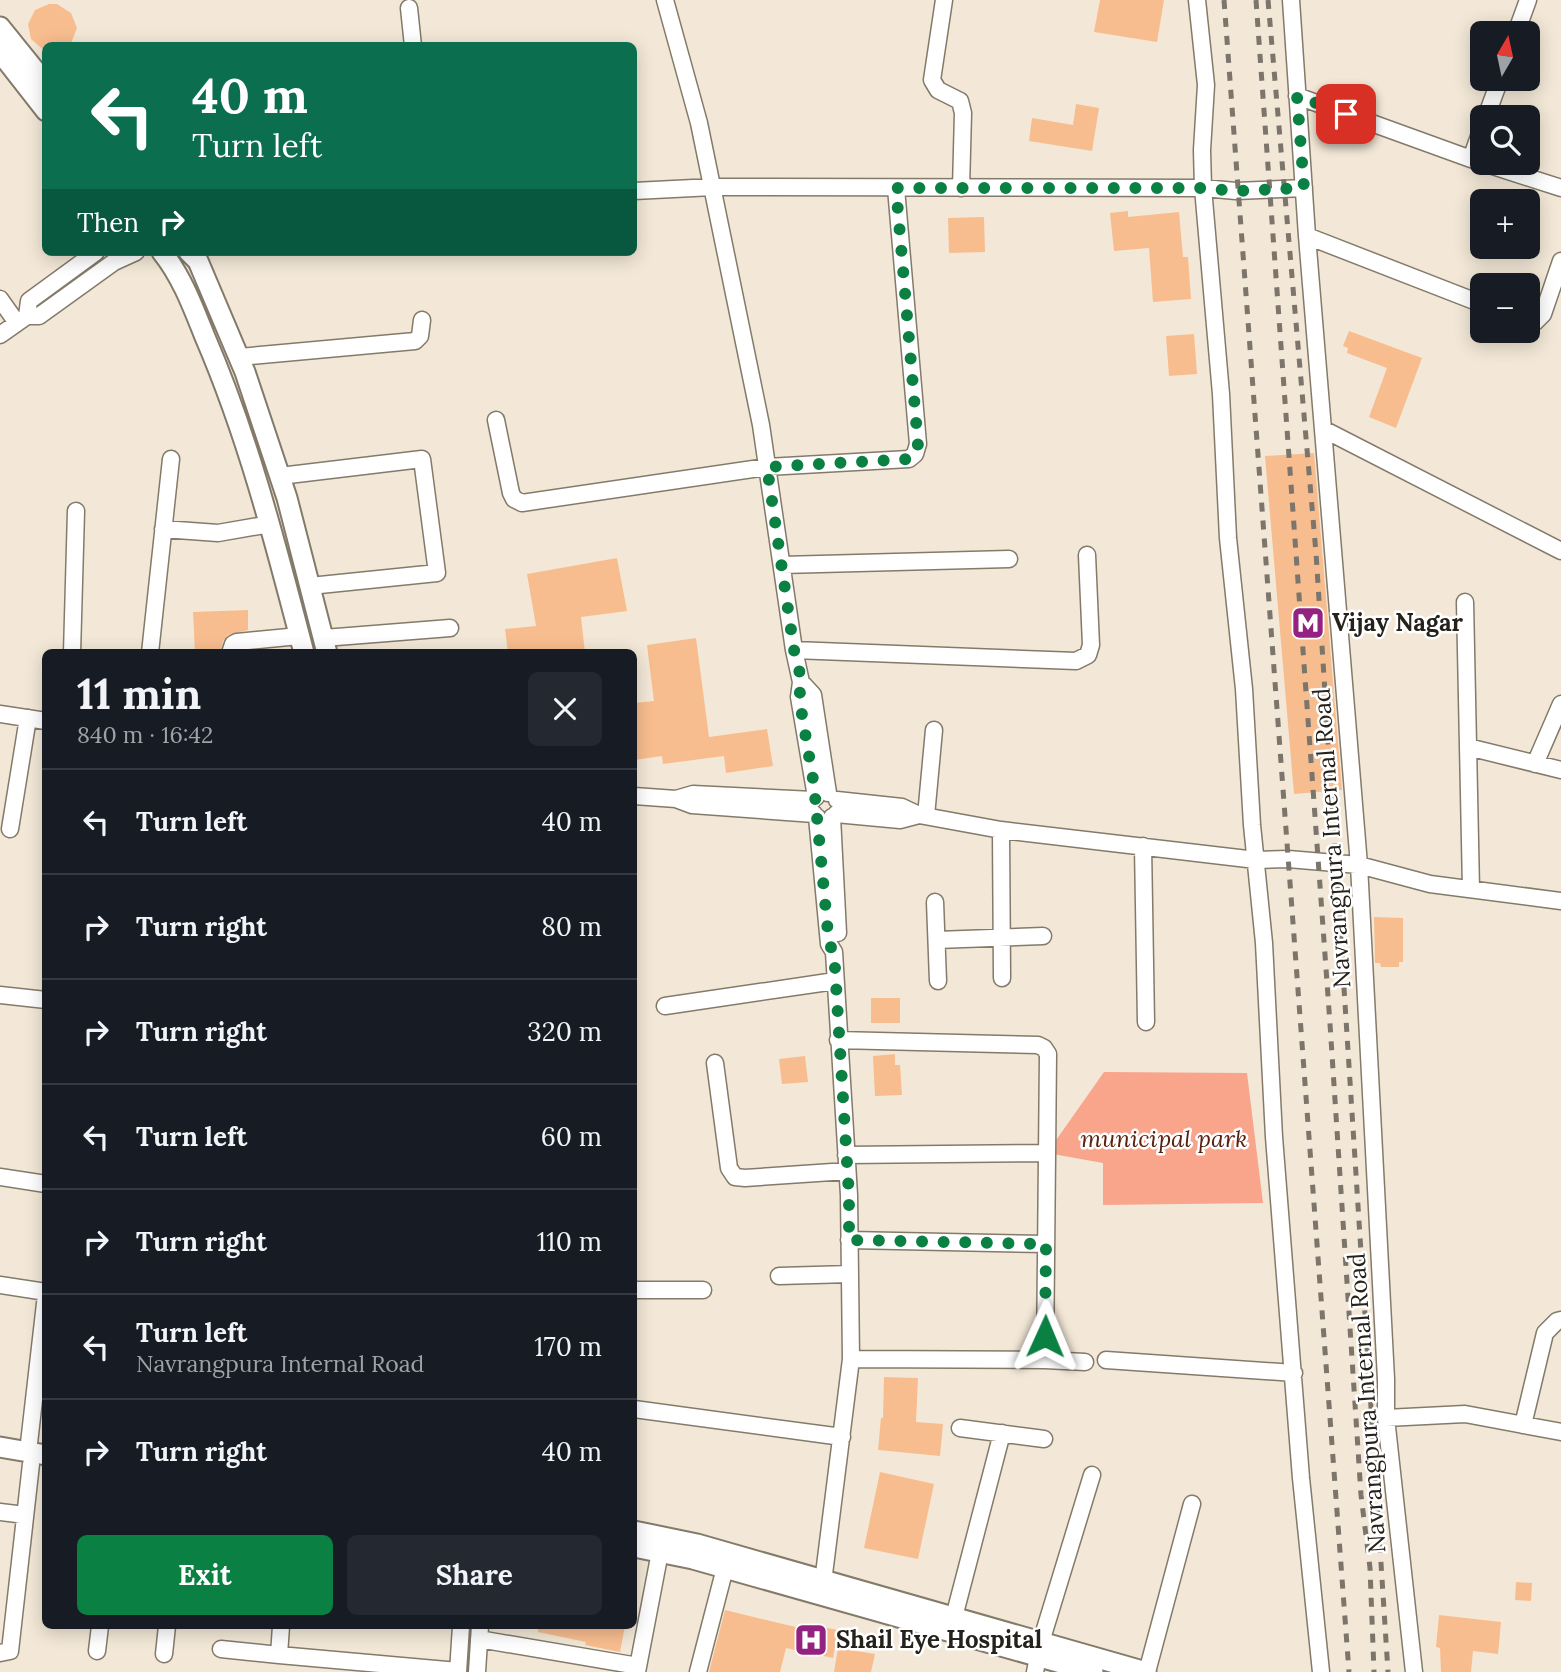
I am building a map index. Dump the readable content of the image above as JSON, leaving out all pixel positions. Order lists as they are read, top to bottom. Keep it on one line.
{"streets":{"street":["Navrangpura Internal Road"]},"parks":["municipal park"],"places":{"metro station":["Vijay Nagar"],"hospital":["Shail Eye Hospital"]},"north":"top","page":{"map_buttons":["+","−"],"turn":["40 m","Turn left"],"then":"Then","heading":["11 min","840 m · 16:42"],"list":[{"name":"Turn left","value":"40 m"},{"name":"Turn right","value":"80 m"},{"name":"Turn right","value":"320 m"},{"name":"Turn left","value":"60 m"},{"name":"Turn right","value":"110 m"},{"name":"Turn left","note":"Navrangpura Internal Road","value":"170 m"},{"name":"Turn right","value":"40 m"}],"buttons":["Exit","Share"]}}
